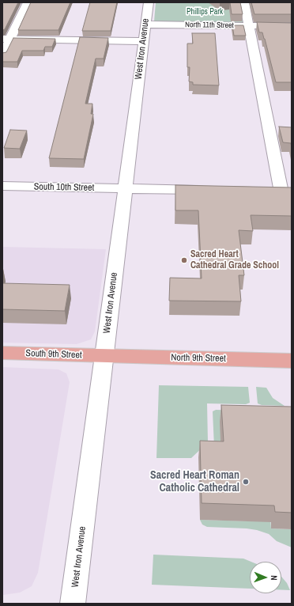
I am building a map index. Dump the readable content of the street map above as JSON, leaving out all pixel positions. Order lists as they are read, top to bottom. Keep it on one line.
{"streets":{"main road":["South 9th Street","North 9th Street"],"street":["North 11th Street","West Iron Avenue","South 10th Street"]},"crossings":[["North 11th Street","West Iron Avenue"],["West Iron Avenue","South 10th Street"],["West Iron Avenue","South 9th Street"],["West Iron Avenue","North 9th Street"],["South 9th Street","North 9th Street"]],"parks":["Phillips Park"],"places":["Sacred Heart Cathedral Grade School","Sacred Heart Roman Catholic Cathedral"],"north":"right"}
